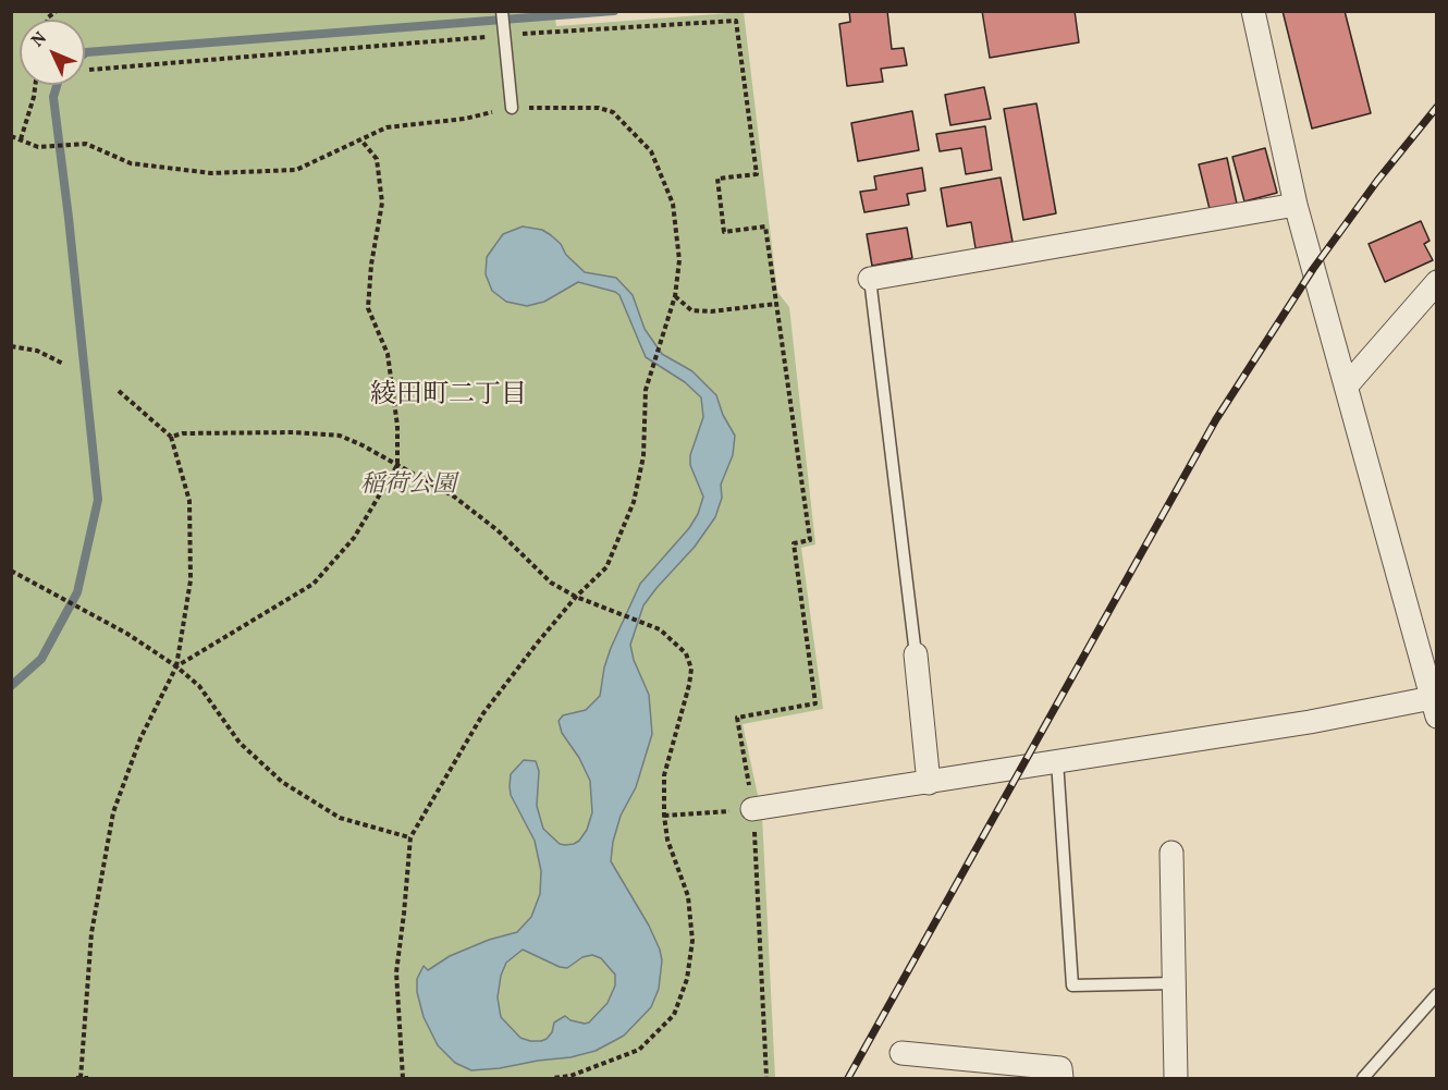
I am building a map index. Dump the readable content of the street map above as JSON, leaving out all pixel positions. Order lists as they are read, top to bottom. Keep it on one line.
{"districts":["綾田町二丁目"],"parks":["稲荷公園"],"north":"top left"}
